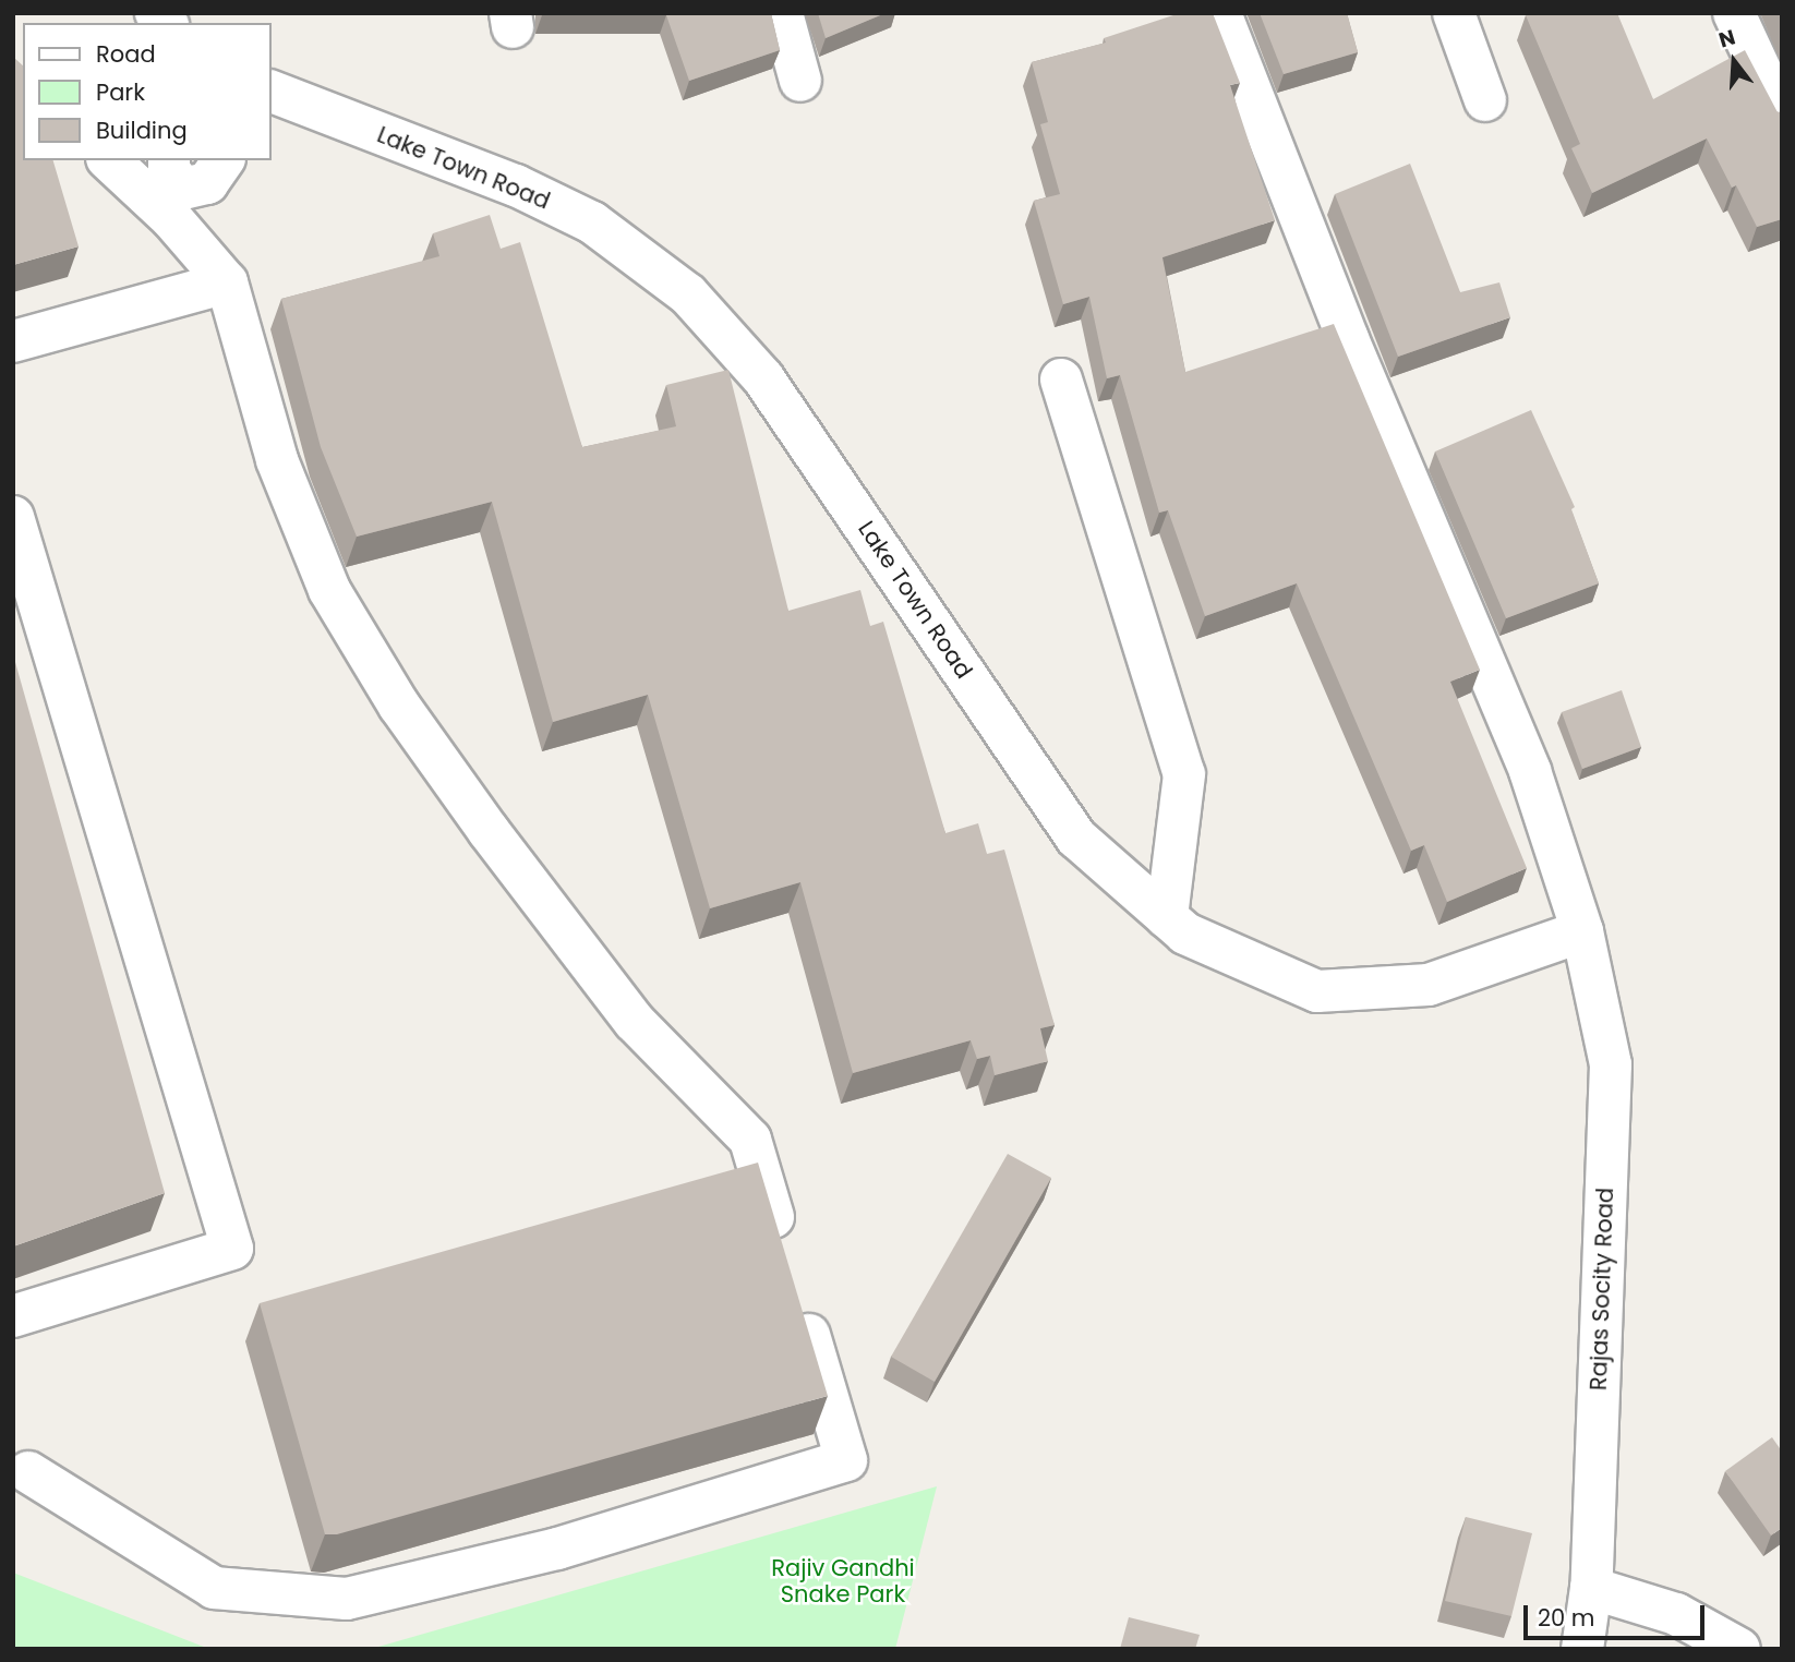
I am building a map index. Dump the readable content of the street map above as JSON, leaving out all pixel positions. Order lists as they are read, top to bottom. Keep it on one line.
{"streets":{"street":["Lake Town Road","Rajas Socity Road"]},"crossings":[["Lake Town Road","Rajas Socity Road"]],"parks":["Rajiv Gandhi Snake Park"],"legend":["Road","Park","Building"],"scale_bar":"20 m","north":"top"}
